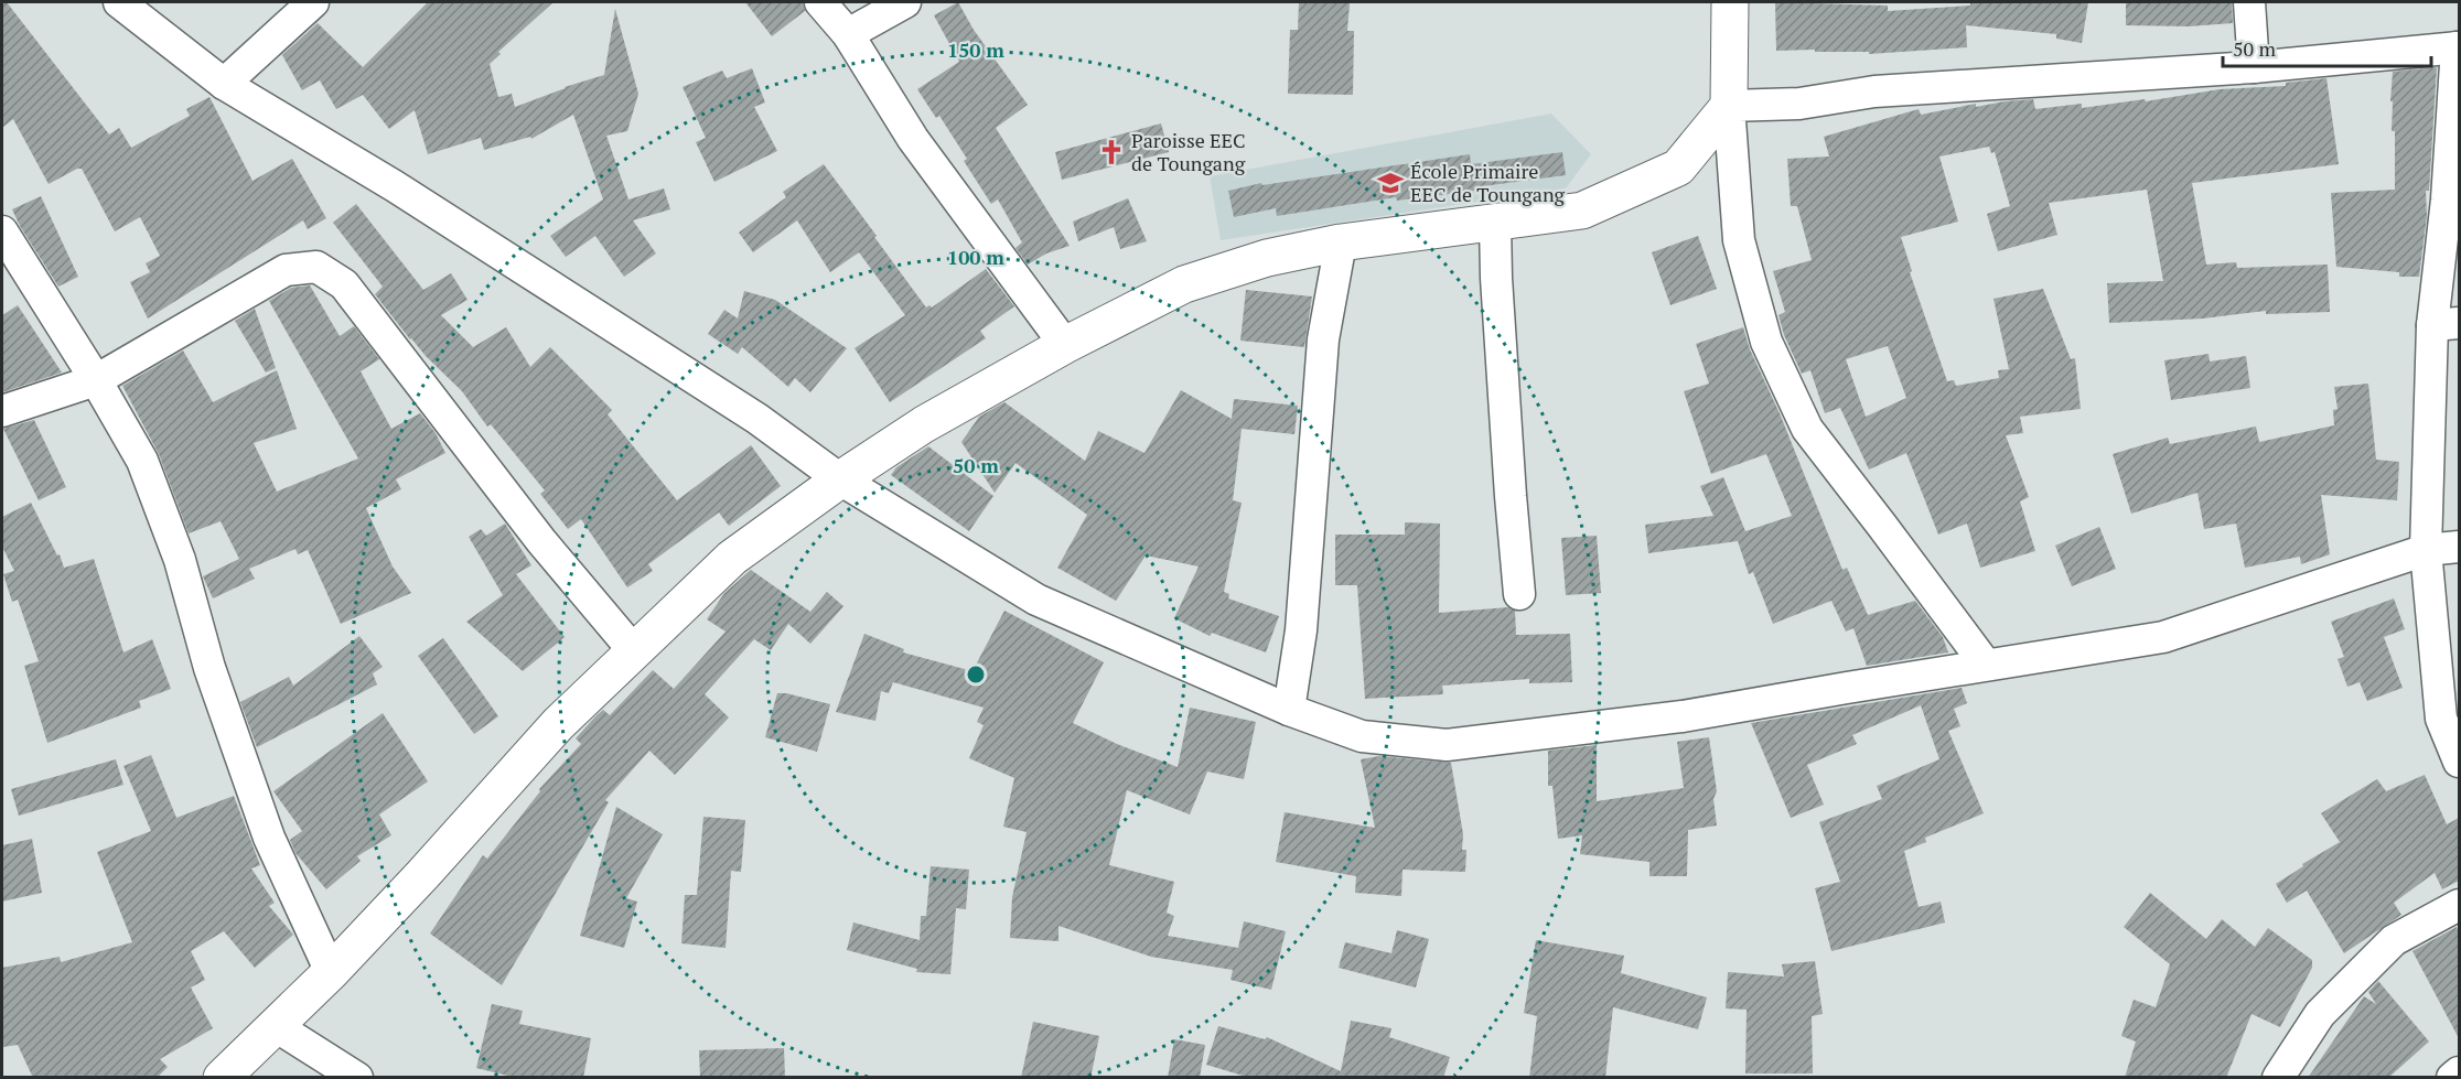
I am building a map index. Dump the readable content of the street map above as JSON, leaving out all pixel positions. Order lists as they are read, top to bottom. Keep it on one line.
{"places":{"church":["Paroisse EEC de Toungang"],"school or university":["École Primaire EEC de Toungang"]},"scale_bar":"50 m","rings":["150 m","100 m","50 m"]}
